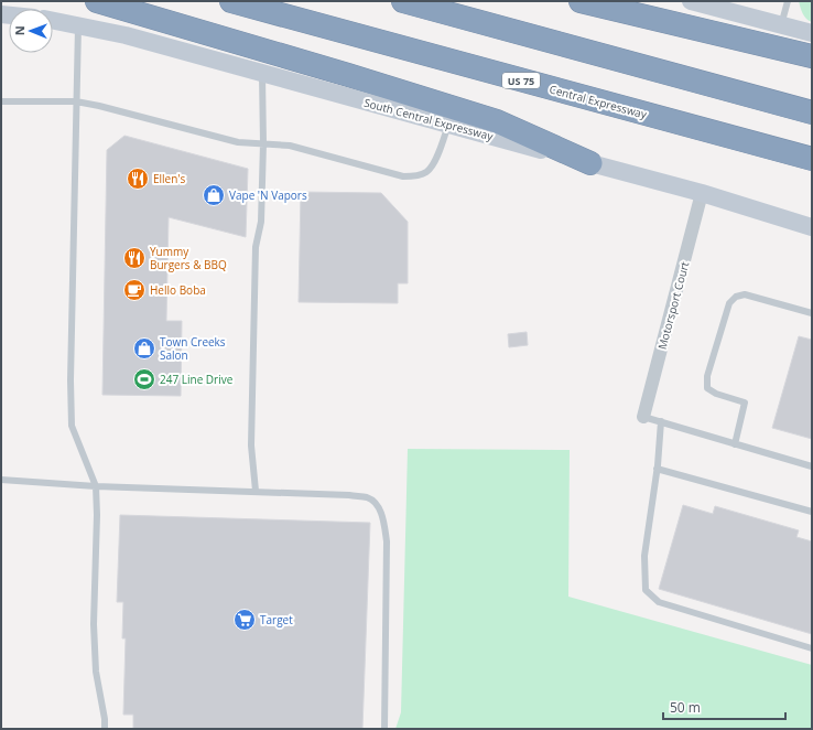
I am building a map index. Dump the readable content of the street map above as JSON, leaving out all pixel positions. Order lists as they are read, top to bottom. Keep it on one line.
{"streets":{"highway":["US 75","Central Expressway"],"main road":["South Central Expressway"],"street":["Motorsport Court"]},"crossings":[["South Central Expressway","Motorsport Court"]],"places":{"restaurant":["Ellen's","Yummy Burgers & BBQ"],"shop":["Vape 'N Vapors","Town Creeks Salon"],"cafe":["Hello Boba"],"sports":["247 Line Drive"],"supermarket":["Target"]},"scale_bar":"50 m","north":"left"}
